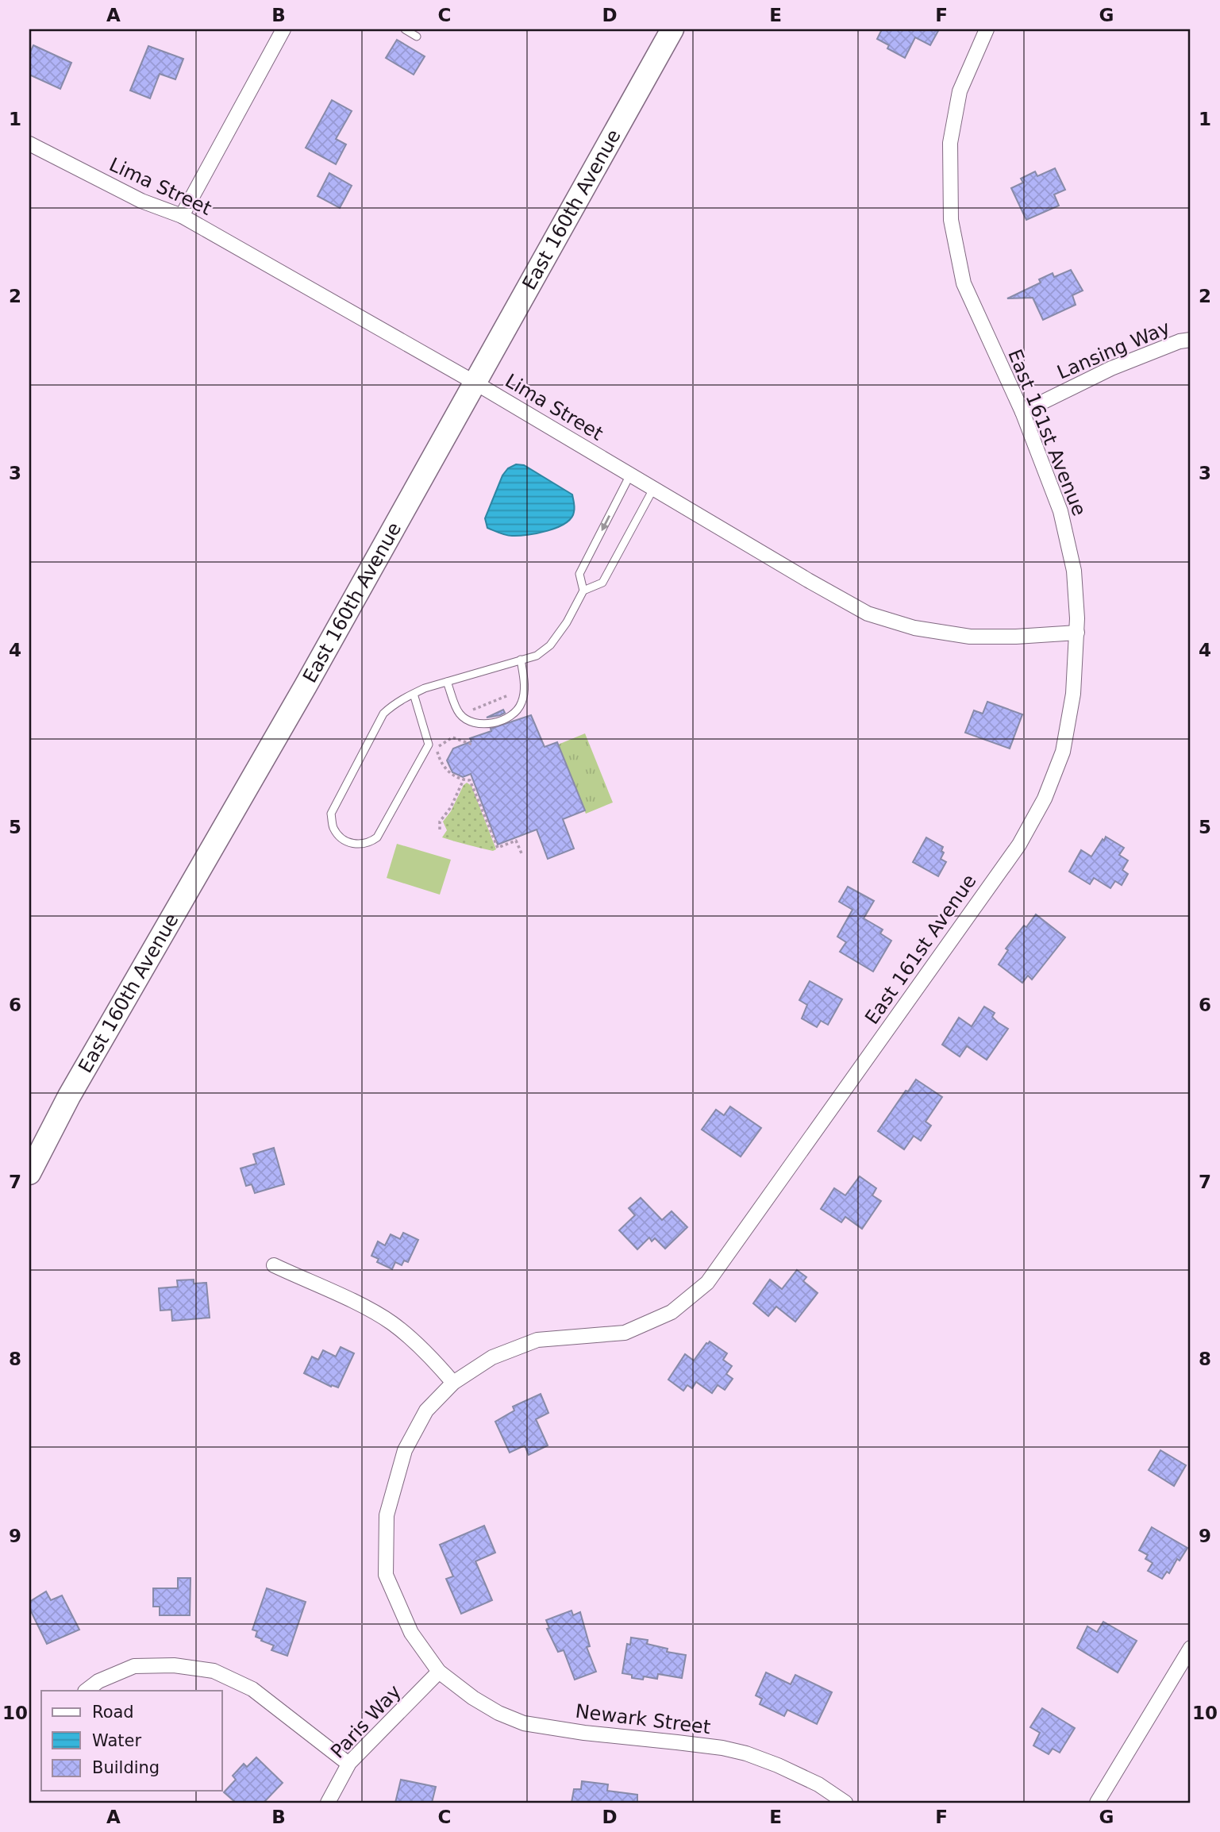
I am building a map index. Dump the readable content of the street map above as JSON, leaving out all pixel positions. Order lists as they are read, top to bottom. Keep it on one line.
{"streets":{"main road":["East 160th Avenue"],"street":["Lima Street","Lansing Way","East 161st Avenue","Newark Street","Paris Way"]},"crossings":[["Lima Street","East 160th Avenue"],["Lima Street","East 161st Avenue"],["Lansing Way","East 161st Avenue"],["East 161st Avenue","Newark Street"],["East 161st Avenue","Paris Way"],["Newark Street","Paris Way"]],"legend":["Road","Water","Building"],"grid":{"columns":["A","B","C","D","E","F","G"],"rows":["1","2","3","4","5","6","7","8","9","10"]}}
